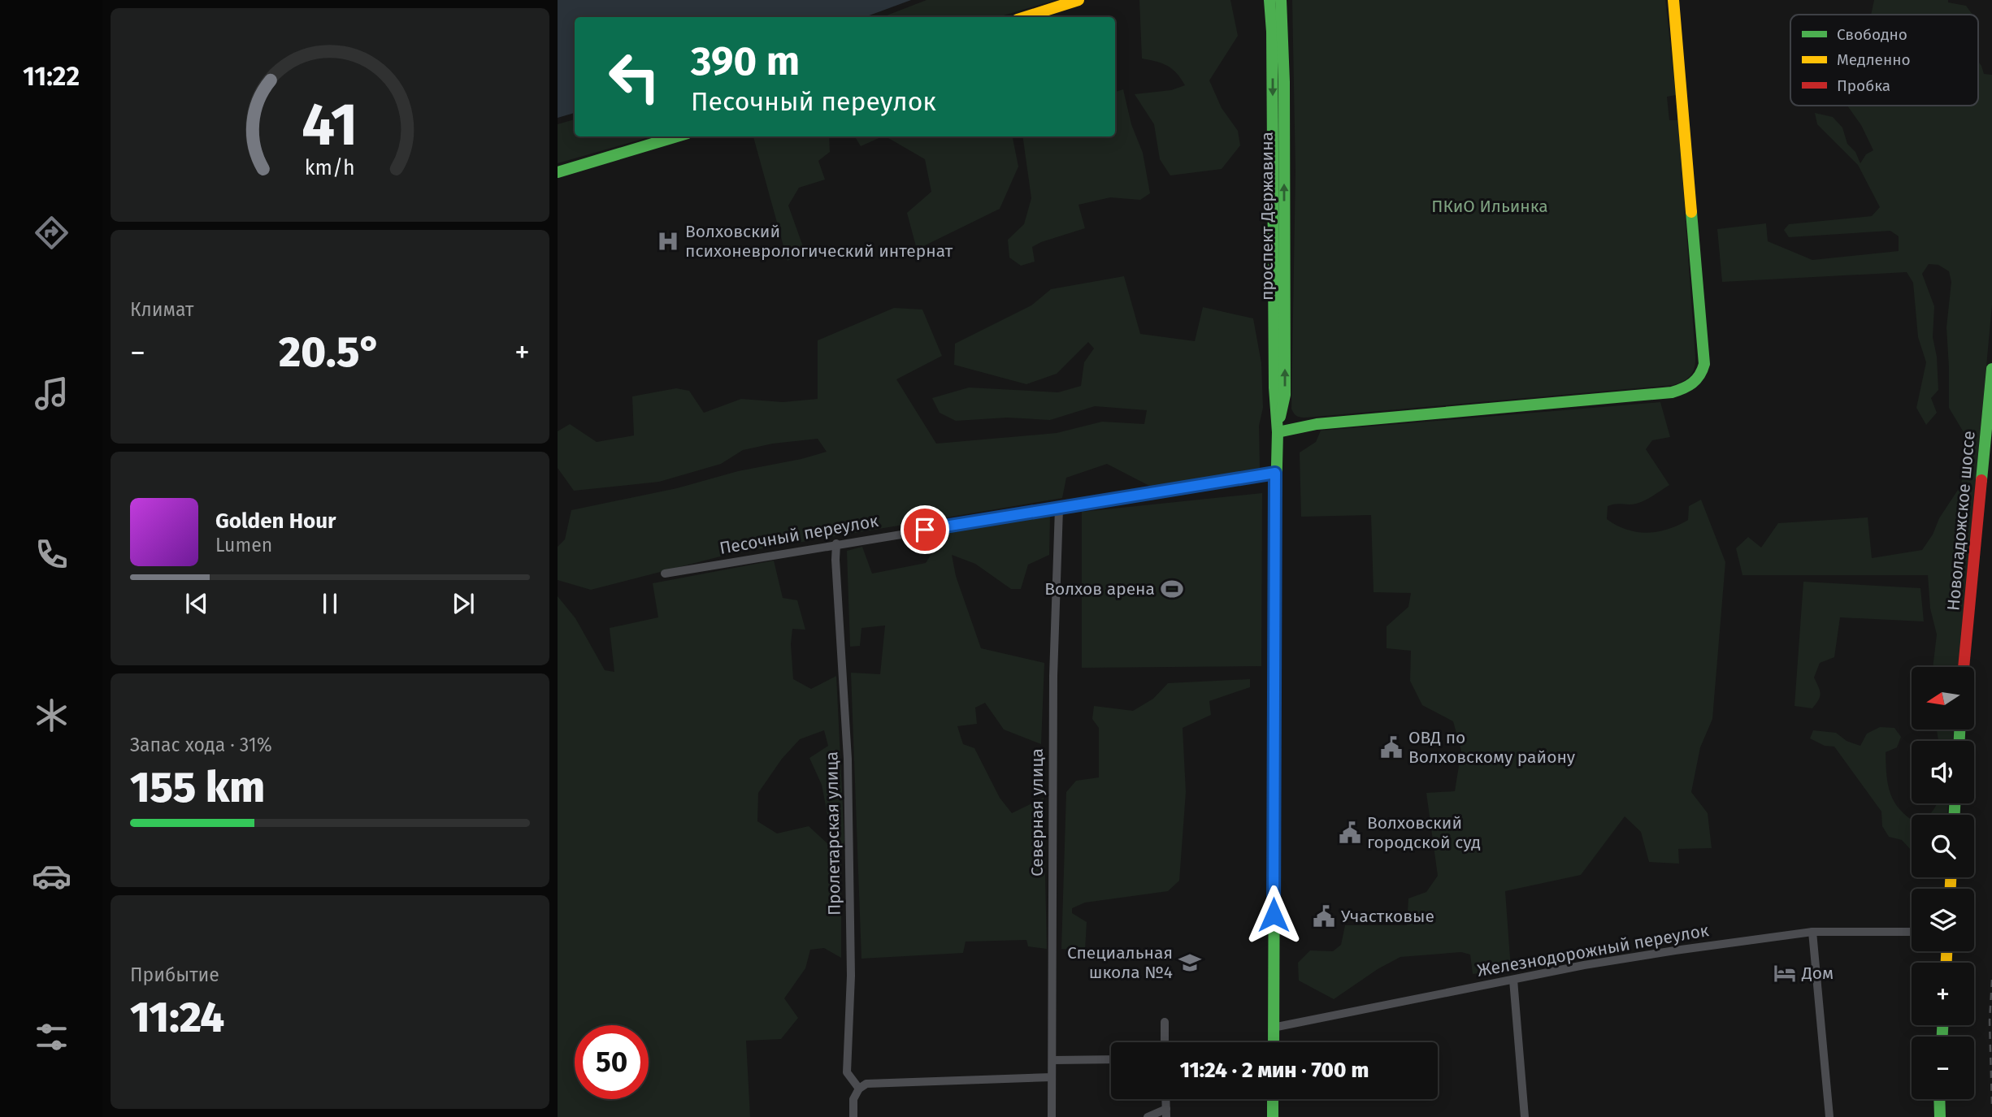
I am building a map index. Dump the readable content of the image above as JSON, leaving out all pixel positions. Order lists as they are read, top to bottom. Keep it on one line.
{"streets":{"main road":["проспект Державина","Новоладожское шоссе"],"street":["Песочный переулок","Северная улица","Пролетарская улица","Железнодорожный переулок"]},"crossings":[["проспект Державина","Песочный переулок"],["проспект Державина","Железнодорожный переулок"],["Песочный переулок","Северная улица"],["Песочный переулок","Пролетарская улица"]],"parks":["ПКиО Ильинка"],"places":{"hospital":["Волховский психоневрологический интернат"],"sports":["Волхов арена"],"public building":["ОВД по Волховскому району","Волховский городской суд","Участковые"],"school or university":["Специальная школа №4"],"hotel":["Дом"]},"legend":["Свободно","Медленно","Пробка"],"north":"left","page":{"tabs":"11:22","turn":["390 m","Песочный переулок"],"tile":["Климат",["Запас хода · 31%","155 km"],["Прибытие","11:24"]],"heat":["−","20.5°","+"],"song":["Golden Hour","Lumen"],"map_buttons":["+","−"],"limit":"50","trip":"11:24 · 2 мин · 700 m","gauge":["41","km/h"]}}
